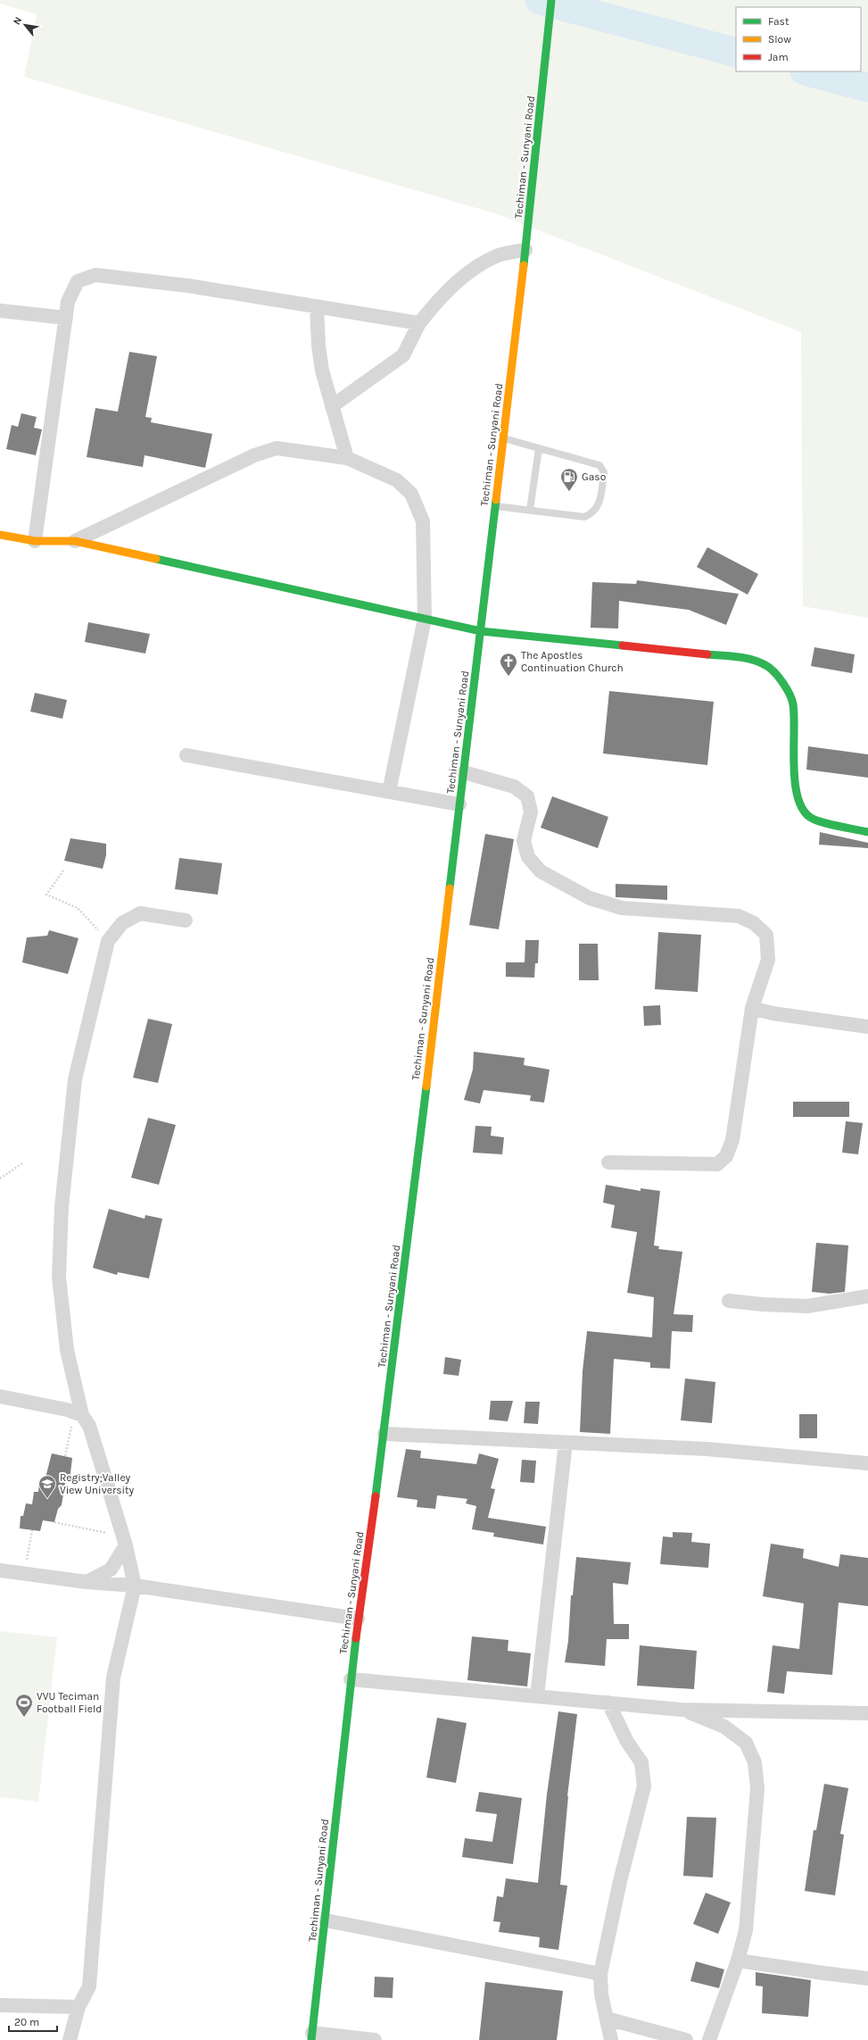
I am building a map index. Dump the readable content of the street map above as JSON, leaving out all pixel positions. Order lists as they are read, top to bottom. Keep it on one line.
{"streets":{"main road":["Techiman - Sunyani Road"]},"places":{"fuel station":["Gaso"],"church":["The Apostles Continuation Church"],"school or university":["Registry;Valley View University"],"sports":["VVU Teciman Football Field"]},"legend":["Fast","Slow","Jam"],"scale_bar":"20 m","north":"top left"}
